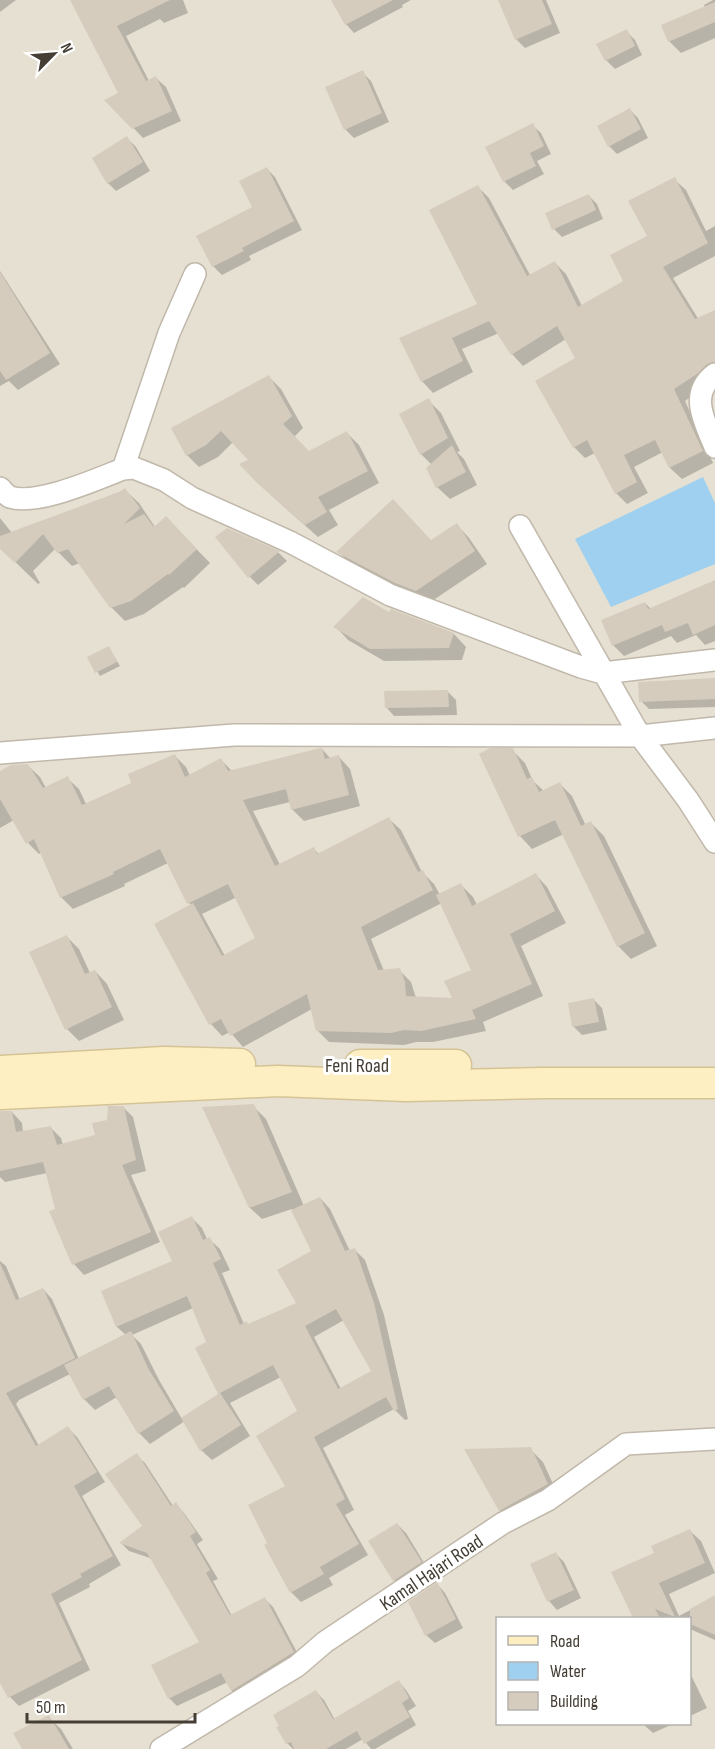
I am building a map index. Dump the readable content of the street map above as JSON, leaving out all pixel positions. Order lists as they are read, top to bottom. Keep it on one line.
{"streets":{"main road":["Feni Road"],"street":["Kamal Hajari Road"]},"legend":["Road","Water","Building"],"scale_bar":"50 m","north":"top right"}
